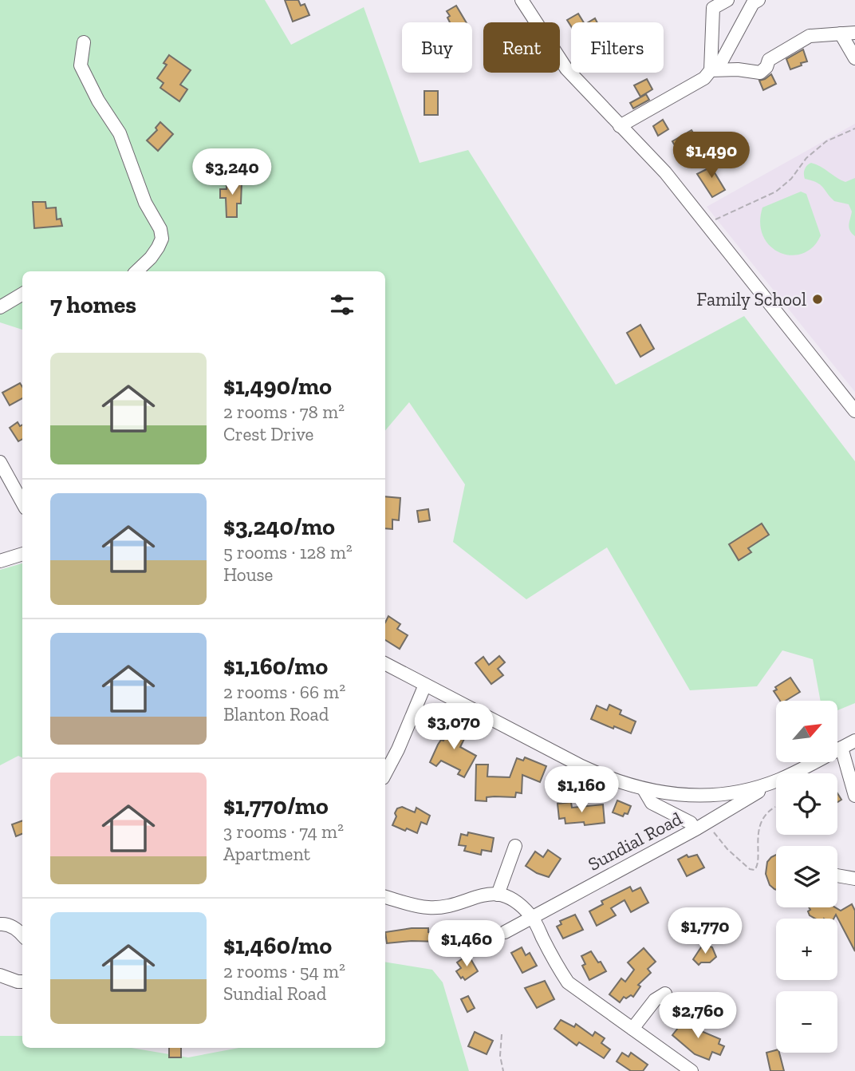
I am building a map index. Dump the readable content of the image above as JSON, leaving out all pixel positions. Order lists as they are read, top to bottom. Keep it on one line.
{"streets":{"street":["Sundial Road"]},"places":["Family School"],"north":"top right","page":{"chip":["Buy","Rent","Filters"],"price":["$1,490","$3,240","$3,070","$1,160","$1,770","$1,460","$2,760"],"heading":"7 homes","list":[{"name":"$1,490/mo","note":"2 rooms · 78 m² · Crest Drive"},{"name":"$3,240/mo","note":"5 rooms · 128 m² · House"},{"name":"$1,160/mo","note":"2 rooms · 66 m² · Blanton Road"},{"name":"$1,770/mo","note":"3 rooms · 74 m² · Apartment"},{"name":"$1,460/mo","note":"2 rooms · 54 m² · Sundial Road"}],"map_buttons":["+","−"]}}
